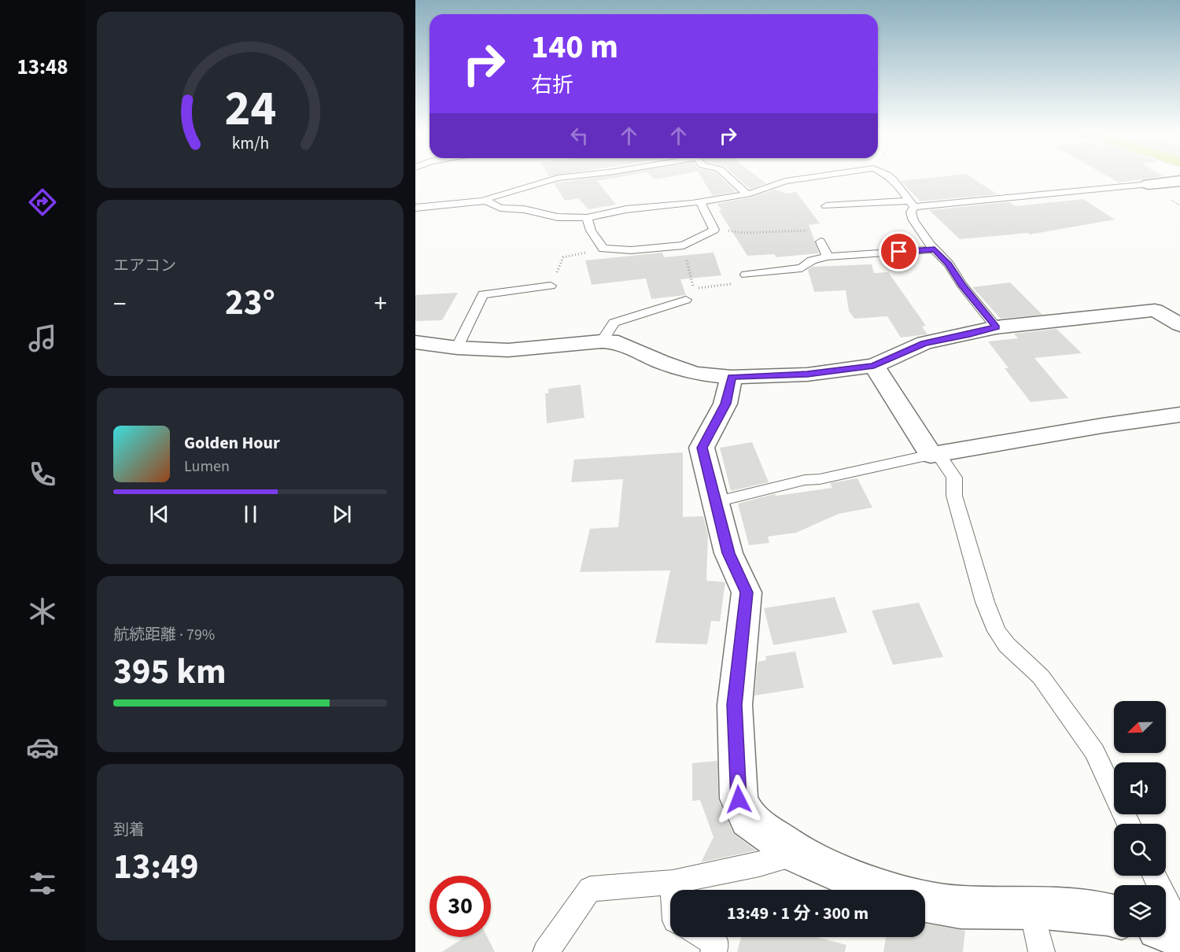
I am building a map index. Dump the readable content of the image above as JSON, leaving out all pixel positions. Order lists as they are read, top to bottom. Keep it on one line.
{"north":"bottom left","page":{"tabs":"13:48","turn":["140 m","右折"],"tile":["エアコン",["航続距離 · 79%","395 km"],["到着","13:49"]],"heat":["−","23°","+"],"song":["Golden Hour","Lumen"],"limit":"30","trip":"13:49 · 1 分 · 300 m","gauge":["24","km/h"]}}
